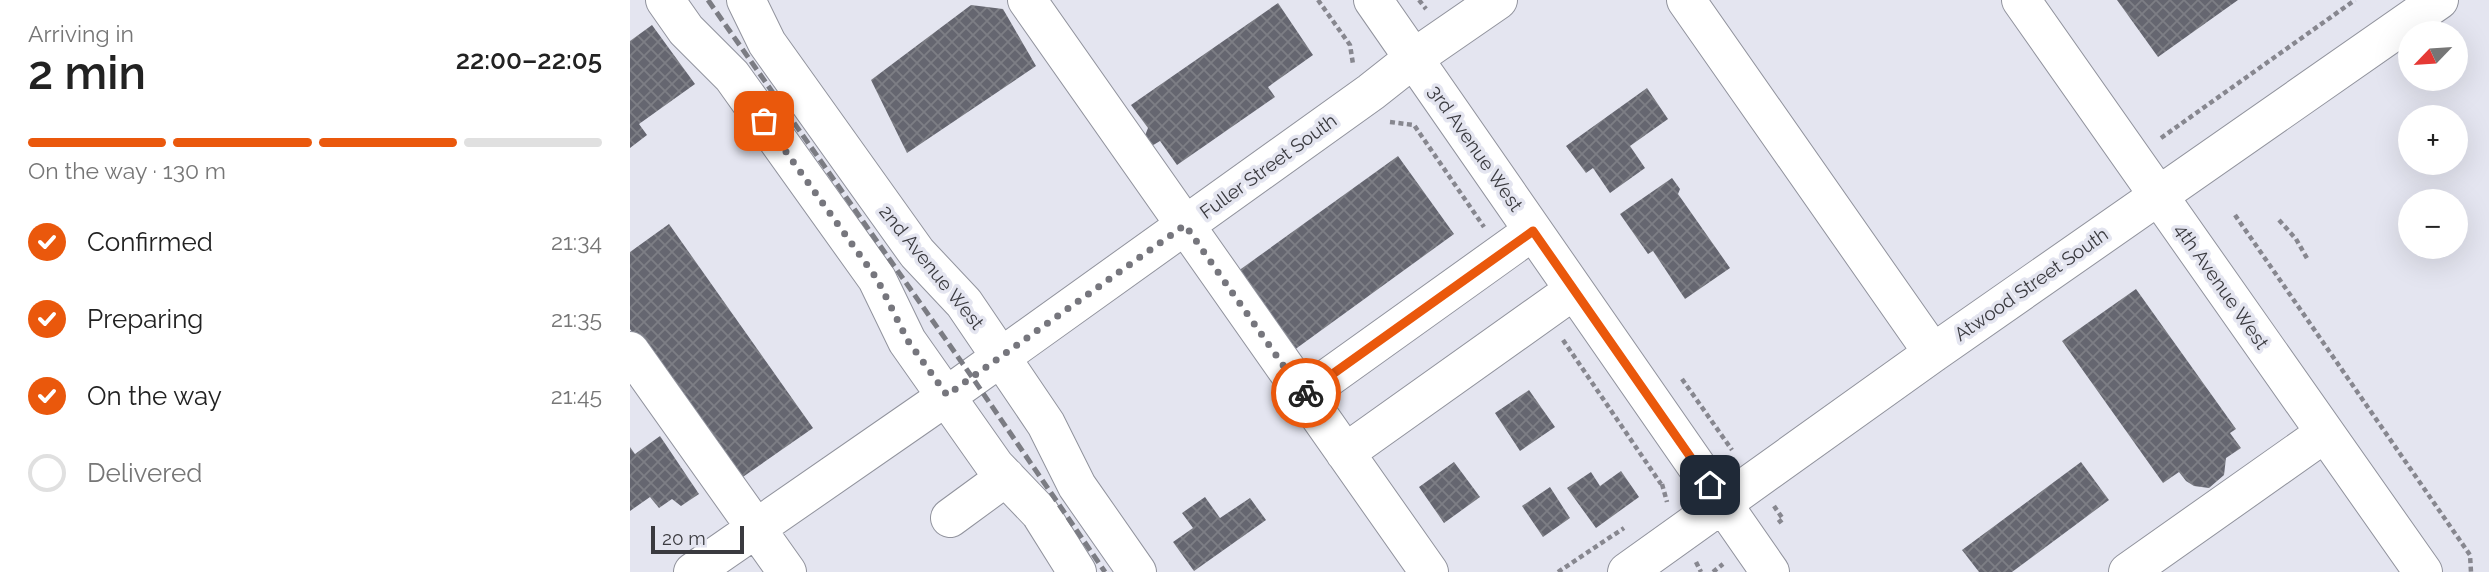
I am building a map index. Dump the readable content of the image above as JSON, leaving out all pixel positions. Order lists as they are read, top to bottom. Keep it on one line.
{"streets":{"street":["3rd Avenue West","Fuller Street South","2nd Avenue West","Atwood Street South","4th Avenue West"]},"crossings":[["3rd Avenue West","Fuller Street South"],["3rd Avenue West","Atwood Street South"],["Fuller Street South","2nd Avenue West"],["Atwood Street South","4th Avenue West"]],"scale_bar":"20 m","north":"bottom left","page":{"heading":["2 min","Arriving in","22:00–22:05"],"map_buttons":["+","−"],"bar":"On the way · 130 m","list":[["Confirmed","21:34"],["Preparing","21:35"],["On the way","21:45"],"Delivered"],"scale":"20 m"}}
